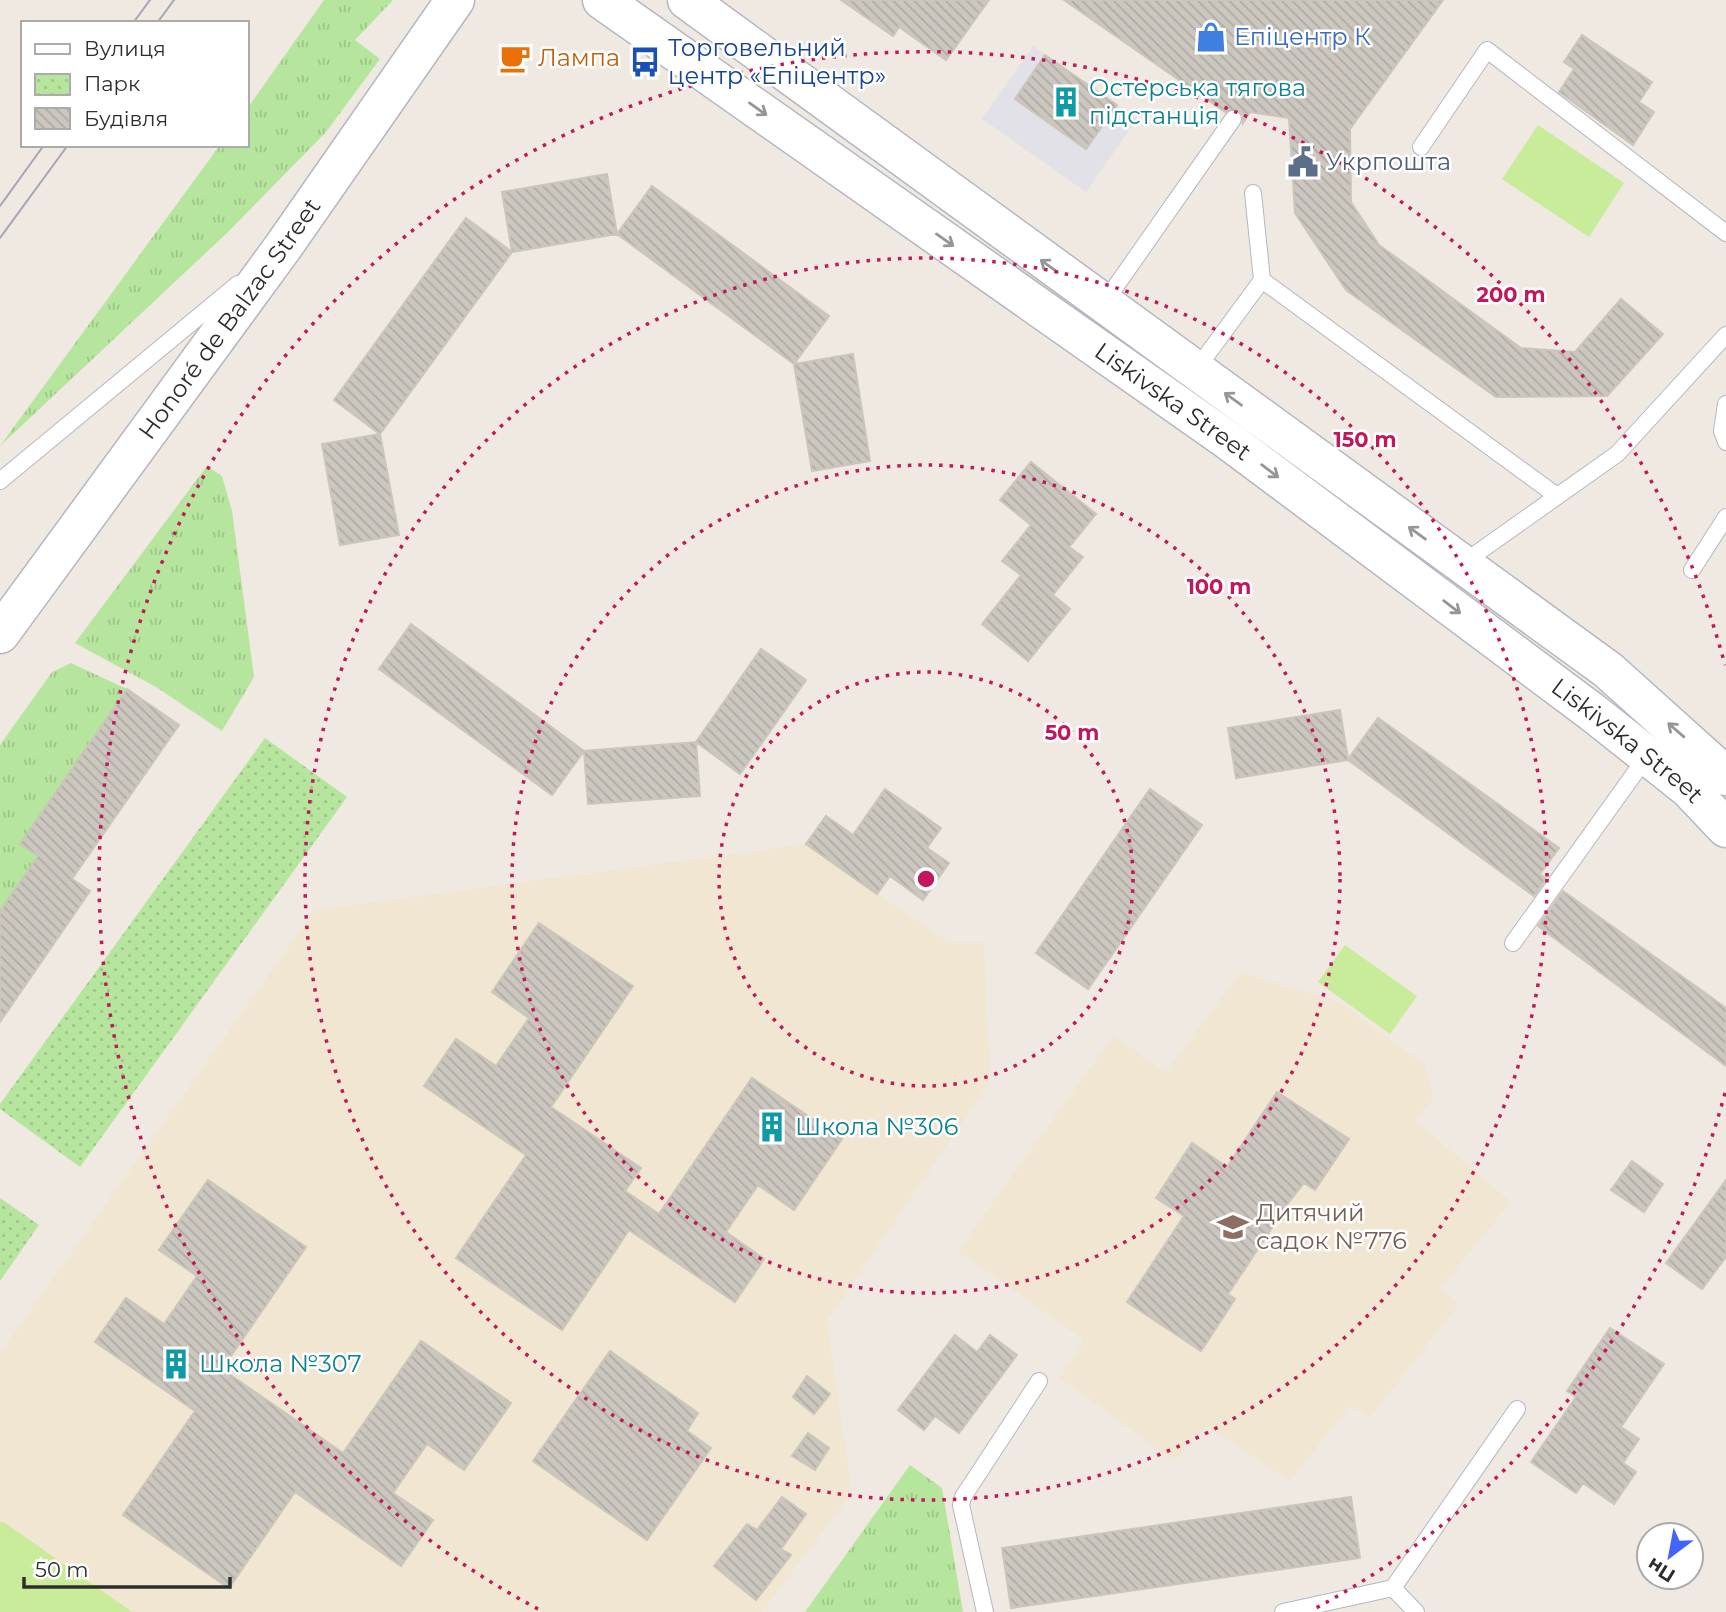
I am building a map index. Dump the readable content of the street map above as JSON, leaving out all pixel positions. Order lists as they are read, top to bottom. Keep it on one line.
{"streets":{"street":["Honoré de Balzac Street","Liskivska Street"]},"places":{"shop":["Епіцентр К"],"cafe":["Лампа"],"bus stop":["Торговельний центр «Епіцентр»"],"building":["Остерська тягова пiдстанцiя","Школа №306","Школа №307"],"public building":["Укрпошта"],"school or university":["Дитячий садок №776"]},"legend":["Вулиця","Парк","Будівля"],"scale_bar":"50 m","north":"bottom left","rings":["200 m","150 m","100 m","50 m"]}
